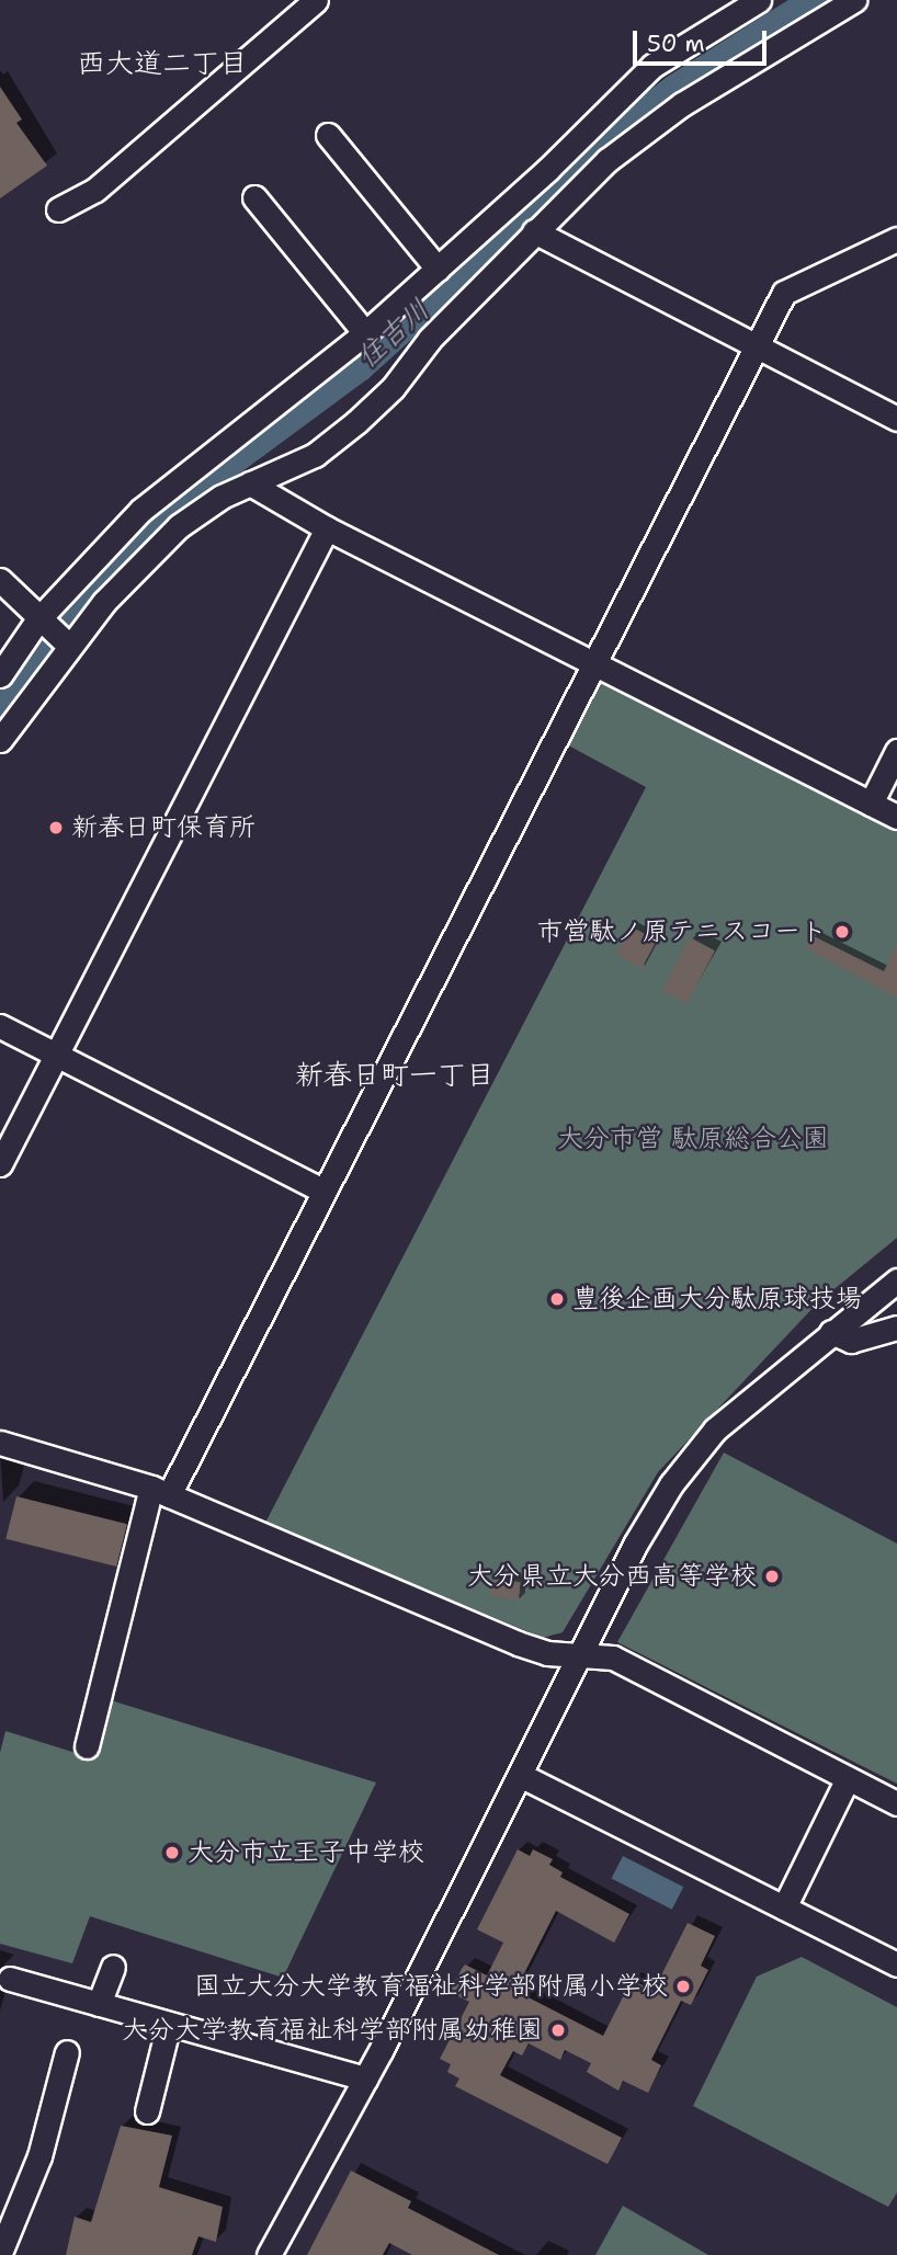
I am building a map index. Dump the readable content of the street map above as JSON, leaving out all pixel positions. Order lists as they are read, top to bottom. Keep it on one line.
{"districts":["西大道二丁目","新春日町一丁目"],"water":["住吉川"],"parks":["大分市営 駄原総合公園"],"places":["新春日町保育所","市営駄ノ原テニスコート","豊後企画大分駄原球技場","大分県立大分西高等学校","大分市立王子中学校","国立大分大学教育福祉科学部附属小学校","大分大学教育福祉科学部附属幼稚園"],"scale_bar":"50 m"}
